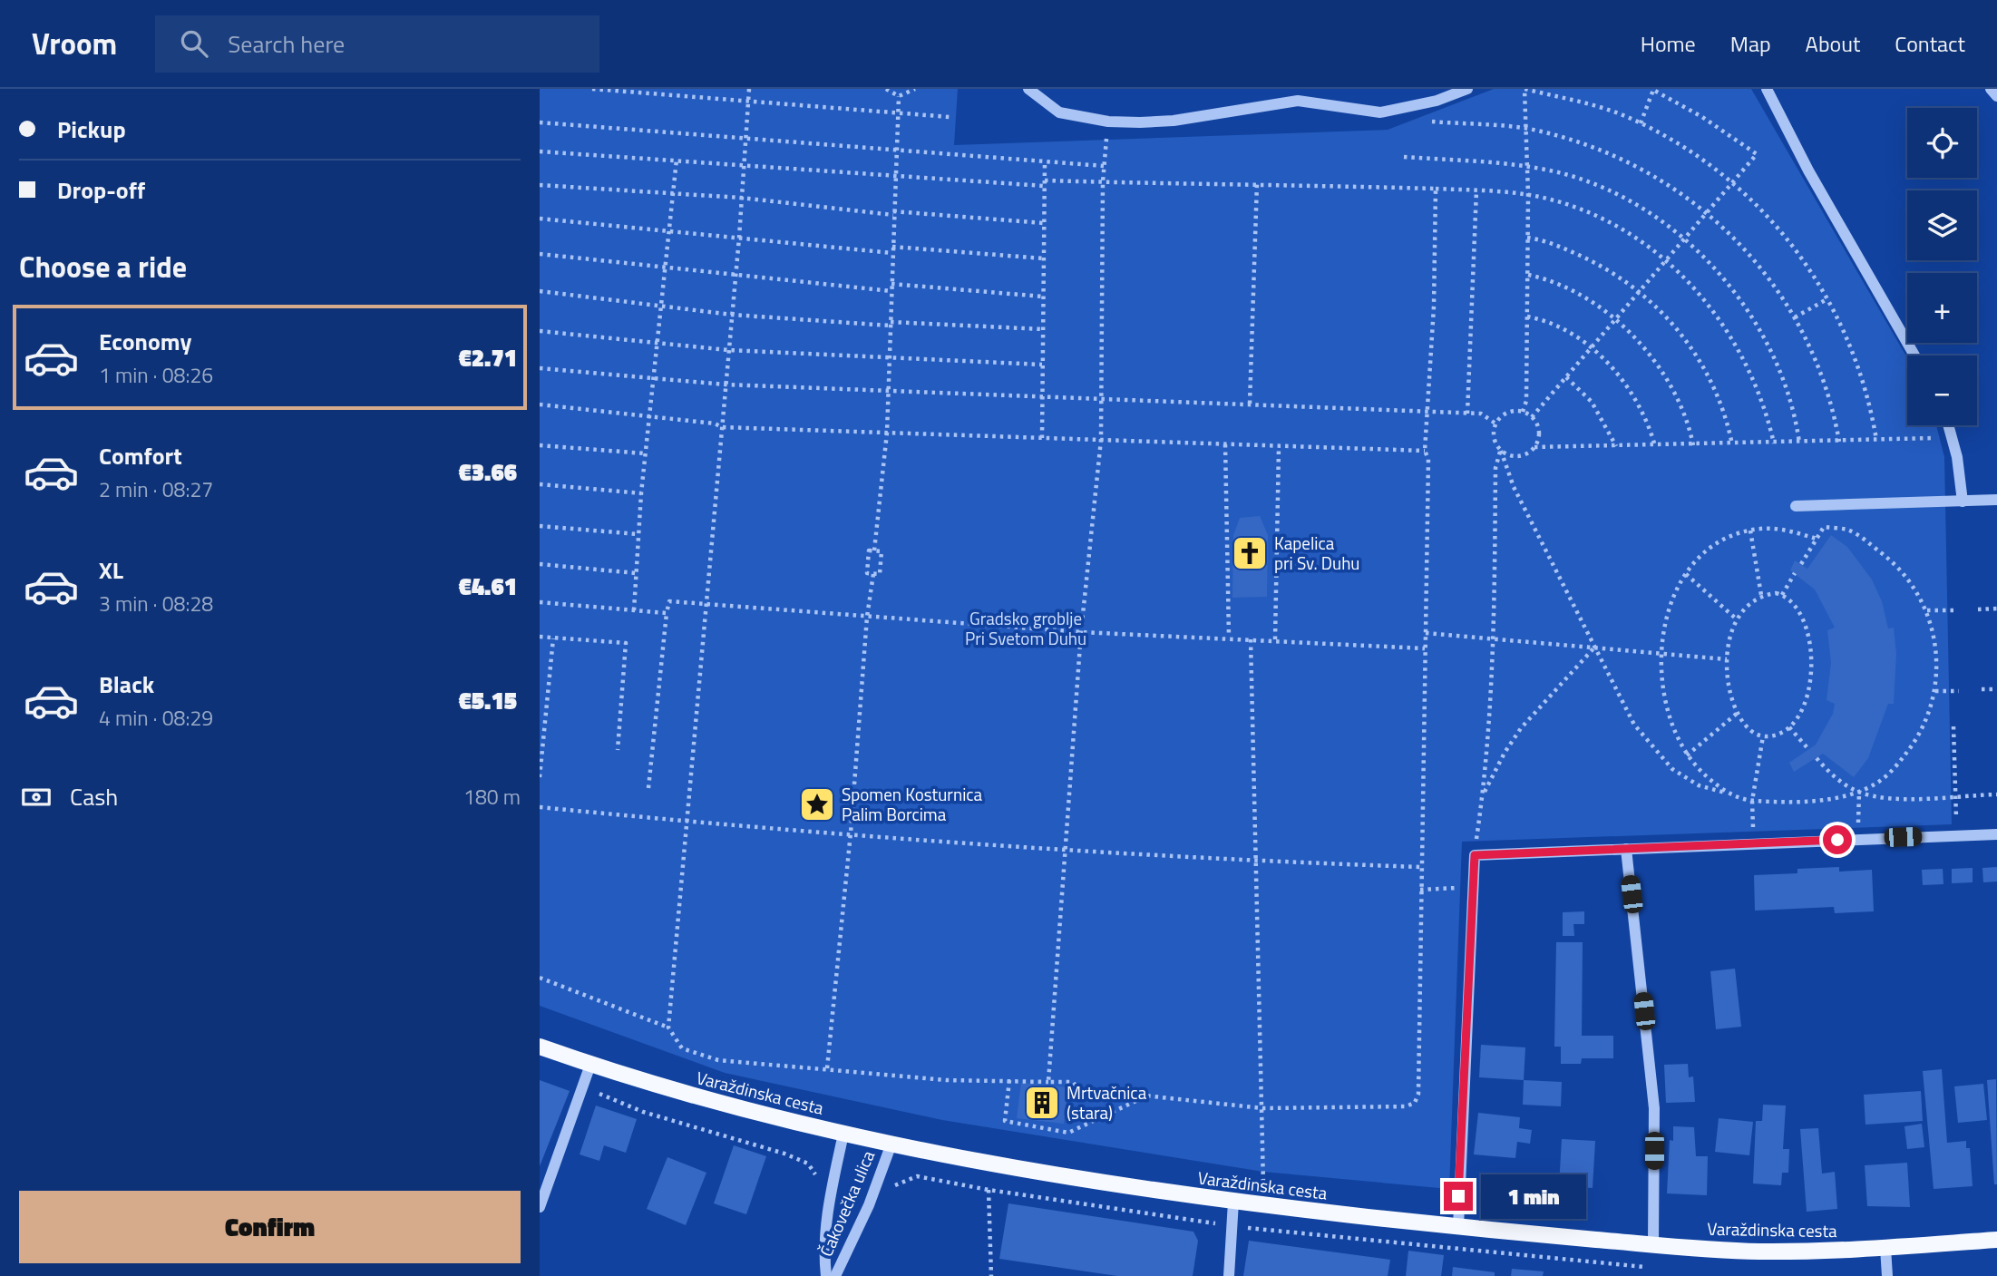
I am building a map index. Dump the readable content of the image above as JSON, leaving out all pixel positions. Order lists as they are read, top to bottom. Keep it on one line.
{"streets":{"main road":["Varaždinska cesta"],"street":["Čakovečka ulica"]},"crossings":[["Varaždinska cesta","Čakovečka ulica"]],"parks":["Gradsko groblje Pri Svetom Duhu"],"places":{"church":["Kapelica pri Sv. Duhu"],"place":["Spomen Kosturnica Palim Borcima"],"building":["Mrtvačnica (stara)"]},"page":{"header":"Vroom","search":"Search here","nav":["Home","Map","About","Contact"],"banner":["Pickup","Drop-off"],"map_buttons":["+","−"],"heading":"Choose a ride","list":[{"name":"Economy","note":"1 min · 08:26","value":"€2.71"},{"name":"Comfort","note":"2 min · 08:27","value":"€3.66"},{"name":"XL","note":"3 min · 08:28","value":"€4.61"},{"name":"Black","note":"4 min · 08:29","value":"€5.15"}],"pay":["Cash","180 m"],"bubble":"1 min","buttons":"Confirm"}}
